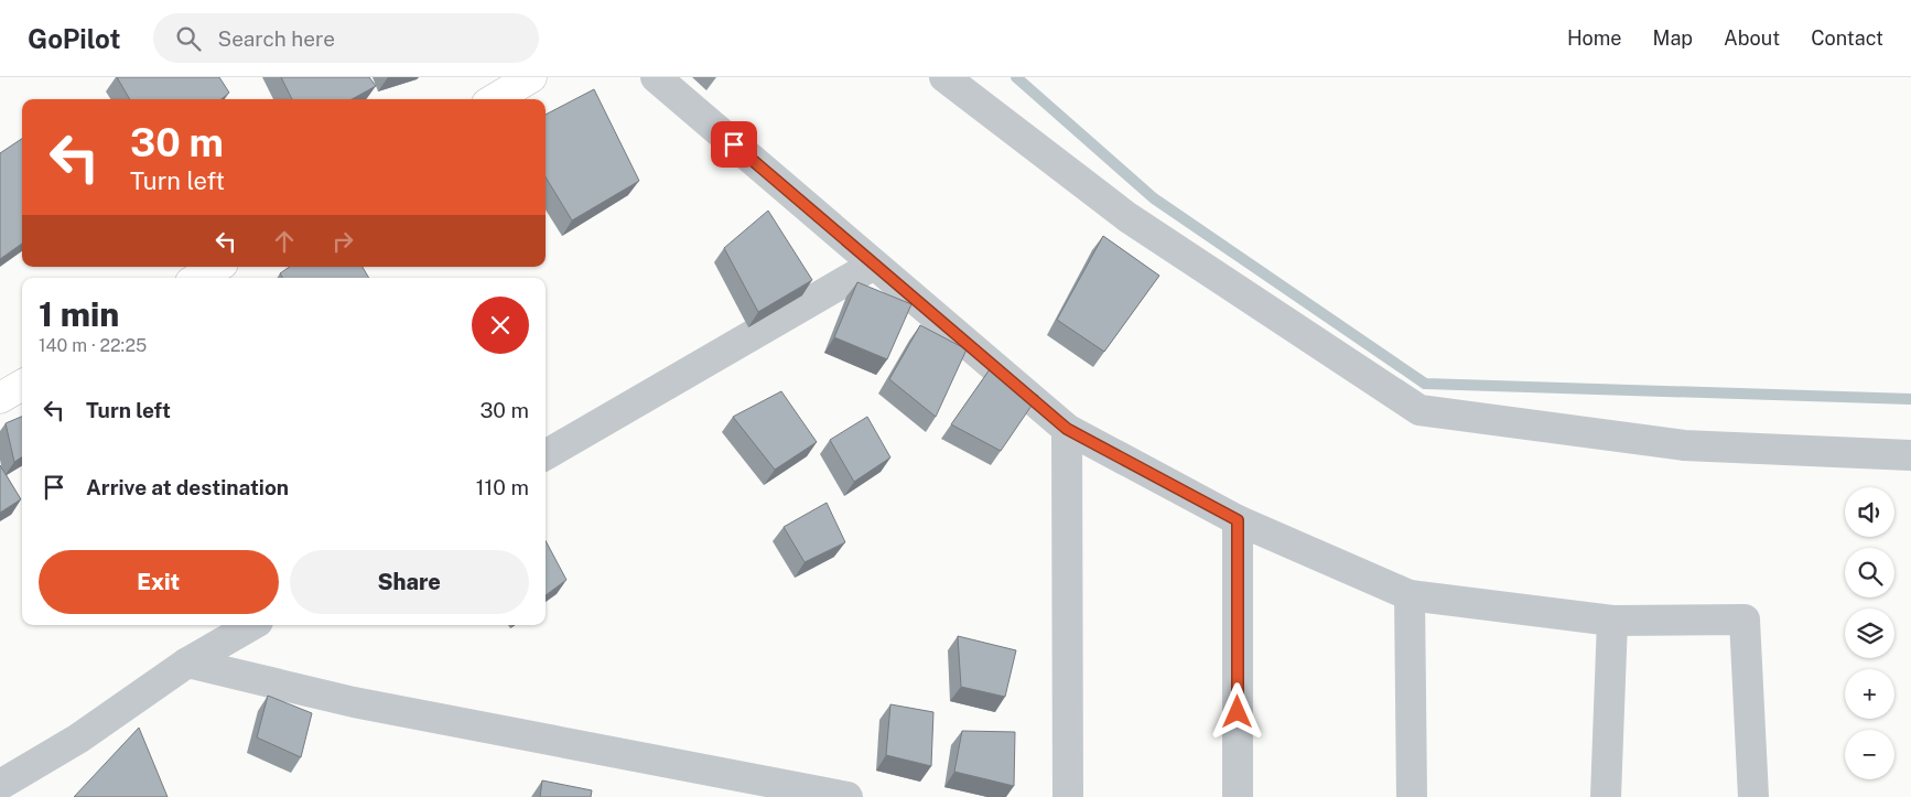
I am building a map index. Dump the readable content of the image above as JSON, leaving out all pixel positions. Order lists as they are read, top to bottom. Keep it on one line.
{"page":{"header":"GoPilot","search":"Search here","nav":["Home","Map","About","Contact"],"turn":["30 m","Turn left"],"heading":["1 min","140 m · 22:25"],"list":[{"name":"Turn left","value":"30 m"},{"name":"Arrive at destination","value":"110 m"}],"map_buttons":["+","−"],"buttons":["Exit","Share"]}}
